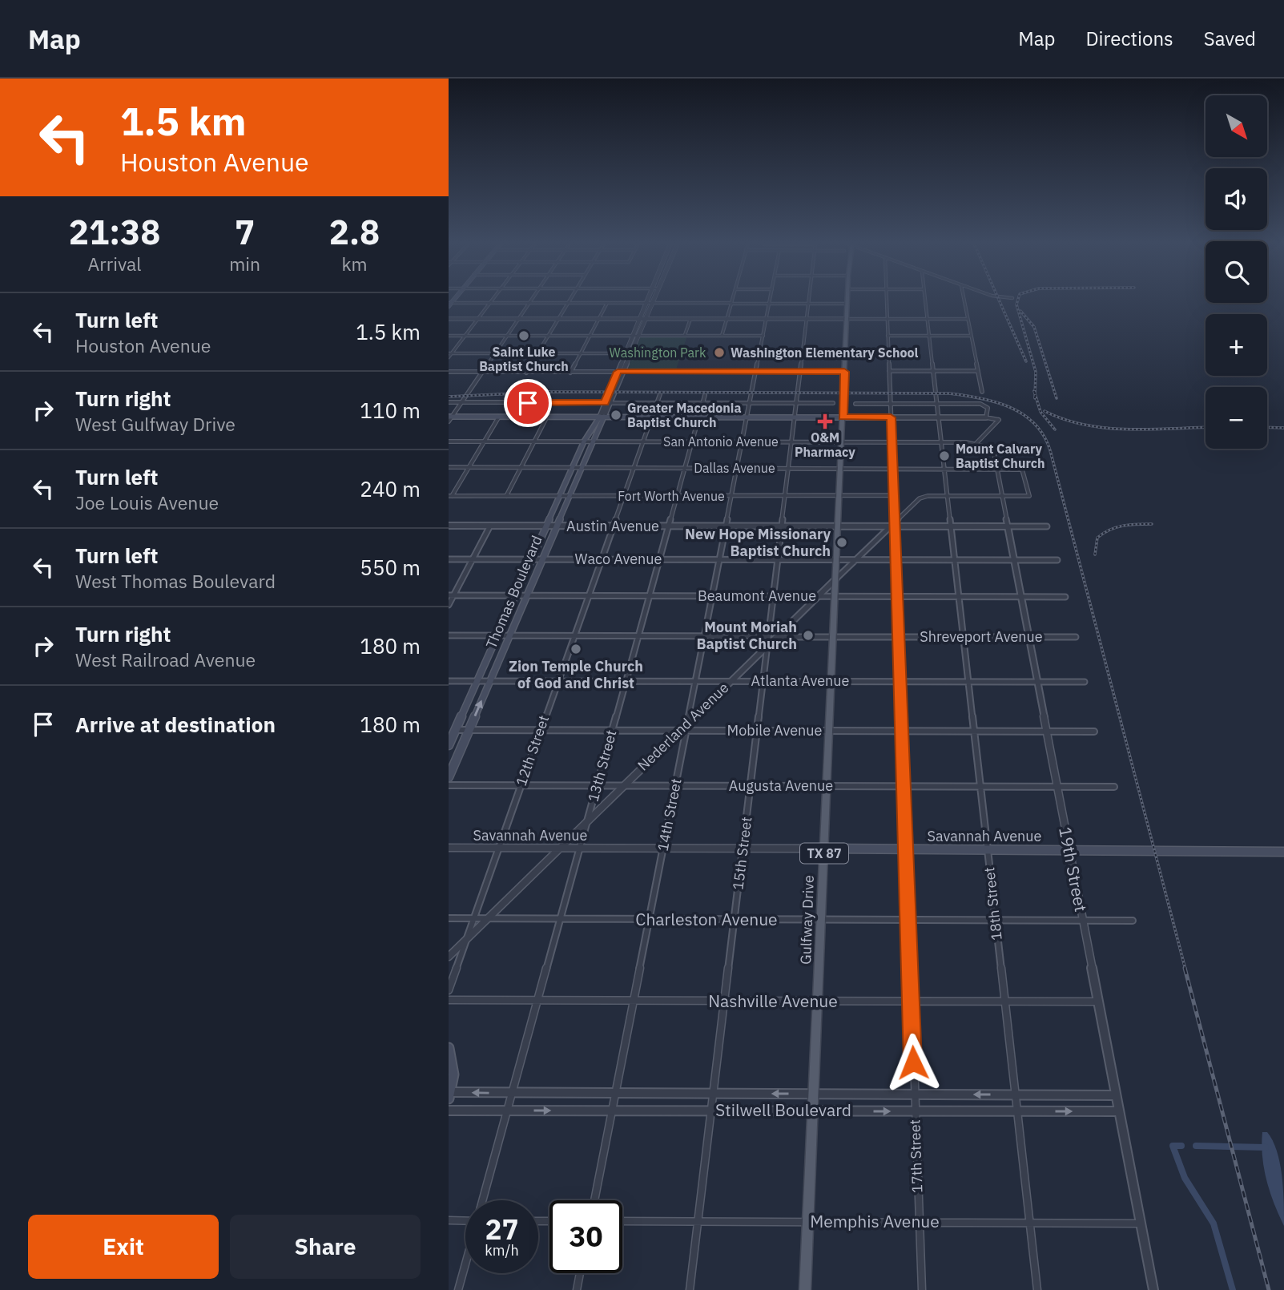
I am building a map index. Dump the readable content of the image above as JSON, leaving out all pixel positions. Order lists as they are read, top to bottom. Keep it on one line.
{"streets":{"main road":["Thomas Boulevard","Savannah Avenue","TX 87","Gulfway Drive"],"street":["San Antonio Avenue","Dallas Avenue","Fort Worth Avenue","Austin Avenue","Waco Avenue","Beaumont Avenue","Shreveport Avenue","Atlanta Avenue","Nederland Avenue","Mobile Avenue","12th Street","13th Street","Augusta Avenue","14th Street","15th Street","19th Street","18th Street","Charleston Avenue","Nashville Avenue","Stilwell Boulevard","17th Street","Memphis Avenue"]},"crossings":[["San Antonio Avenue","Thomas Boulevard"],["San Antonio Avenue","12th Street"],["San Antonio Avenue","13th Street"],["San Antonio Avenue","14th Street"],["San Antonio Avenue","15th Street"],["San Antonio Avenue","19th Street"],["San Antonio Avenue","18th Street"],["San Antonio Avenue","Gulfway Drive"],["San Antonio Avenue","17th Street"],["Dallas Avenue","Thomas Boulevard"],["Dallas Avenue","12th Street"],["Dallas Avenue","13th Street"],["Dallas Avenue","14th Street"],["Dallas Avenue","15th Street"],["Dallas Avenue","19th Street"],["Dallas Avenue","18th Street"],["Dallas Avenue","Gulfway Drive"],["Dallas Avenue","17th Street"],["Fort Worth Avenue","Thomas Boulevard"],["Fort Worth Avenue","12th Street"],["Fort Worth Avenue","13th Street"],["Fort Worth Avenue","14th Street"],["Fort Worth Avenue","15th Street"],["Fort Worth Avenue","Gulfway Drive"],["Fort Worth Avenue","17th Street"],["Austin Avenue","Thomas Boulevard"],["Austin Avenue","Nederland Avenue"],["Austin Avenue","12th Street"],["Austin Avenue","13th Street"],["Austin Avenue","14th Street"],["Austin Avenue","15th Street"],["Austin Avenue","19th Street"],["Austin Avenue","18th Street"],["Austin Avenue","Gulfway Drive"],["Austin Avenue","17th Street"],["Waco Avenue","Thomas Boulevard"],["Waco Avenue","Nederland Avenue"],["Waco Avenue","12th Street"],["Waco Avenue","13th Street"],["Waco Avenue","14th Street"],["Waco Avenue","15th Street"],["Waco Avenue","19th Street"],["Waco Avenue","18th Street"],["Waco Avenue","Gulfway Drive"],["Waco Avenue","17th Street"],["Thomas Boulevard","Beaumont Avenue"],["Thomas Boulevard","Shreveport Avenue"],["Thomas Boulevard","Atlanta Avenue"],["Thomas Boulevard","Mobile Avenue"],["Beaumont Avenue","Nederland Avenue"],["Beaumont Avenue","12th Street"],["Beaumont Avenue","13th Street"],["Beaumont Avenue","14th Street"],["Beaumont Avenue","15th Street"],["Beaumont Avenue","19th Street"],["Beaumont Avenue","18th Street"],["Beaumont Avenue","Gulfway Drive"],["Beaumont Avenue","17th Street"],["Shreveport Avenue","Nederland Avenue"],["Shreveport Avenue","12th Street"],["Shreveport Avenue","13th Street"],["Shreveport Avenue","14th Street"],["Shreveport Avenue","15th Street"],["Shreveport Avenue","19th Street"],["Shreveport Avenue","18th Street"],["Shreveport Avenue","Gulfway Drive"],["Shreveport Avenue","17th Street"],["Atlanta Avenue","Nederland Avenue"],["Atlanta Avenue","12th Street"],["Atlanta Avenue","13th Street"],["Atlanta Avenue","14th Street"],["Atlanta Avenue","15th Street"],["Atlanta Avenue","19th Street"],["Atlanta Avenue","18th Street"],["Atlanta Avenue","Gulfway Drive"],["Atlanta Avenue","17th Street"],["Nederland Avenue","Mobile Avenue"],["Nederland Avenue","12th Street"],["Nederland Avenue","13th Street"],["Nederland Avenue","Augusta Avenue"],["Nederland Avenue","14th Street"],["Nederland Avenue","Savannah Avenue"],["Nederland Avenue","15th Street"],["Nederland Avenue","18th Street"],["Nederland Avenue","Charleston Avenue"],["Nederland Avenue","Gulfway Drive"],["Nederland Avenue","17th Street"],["Mobile Avenue","12th Street"],["Mobile Avenue","13th Street"],["Mobile Avenue","14th Street"],["Mobile Avenue","15th Street"],["Mobile Avenue","19th Street"],["Mobile Avenue","18th Street"],["Mobile Avenue","Gulfway Drive"],["Mobile Avenue","17th Street"],["12th Street","Augusta Avenue"],["12th Street","Savannah Avenue"],["12th Street","Charleston Avenue"],["13th Street","Augusta Avenue"],["13th Street","Savannah Avenue"],["13th Street","Charleston Avenue"],["13th Street","Nashville Avenue"],["13th Street","Stilwell Boulevard"],["Augusta Avenue","14th Street"],["Augusta Avenue","15th Street"],["Augusta Avenue","19th Street"],["Augusta Avenue","18th Street"],["Augusta Avenue","Gulfway Drive"],["Augusta Avenue","17th Street"],["14th Street","Savannah Avenue"],["14th Street","Charleston Avenue"],["14th Street","Nashville Avenue"],["14th Street","Stilwell Boulevard"],["Savannah Avenue","15th Street"],["Savannah Avenue","19th Street"],["Savannah Avenue","18th Street"],["Savannah Avenue","Gulfway Drive"],["Savannah Avenue","17th Street"],["15th Street","Charleston Avenue"],["15th Street","Nashville Avenue"],["15th Street","Stilwell Boulevard"],["15th Street","Memphis Avenue"],["TX 87","Gulfway Drive"],["19th Street","Charleston Avenue"],["19th Street","Nashville Avenue"],["19th Street","Stilwell Boulevard"],["19th Street","Memphis Avenue"],["18th Street","Charleston Avenue"],["18th Street","Nashville Avenue"],["18th Street","Stilwell Boulevard"],["18th Street","Memphis Avenue"],["Charleston Avenue","Gulfway Drive"],["Charleston Avenue","17th Street"],["Gulfway Drive","Nashville Avenue"],["Gulfway Drive","Stilwell Boulevard"],["Gulfway Drive","Memphis Avenue"],["Nashville Avenue","17th Street"],["Stilwell Boulevard","17th Street"],["17th Street","Memphis Avenue"]],"parks":["Washington Park"],"places":{"other":["Saint Luke Baptist Church","Washington Elementary School","Greater Macedonia Baptist Church","Mount Calvary Baptist Church","New Hope Missionary Baptist Church","Mount Moriah Baptist Church","Zion Temple Church of God and Christ"],"health":["O&M Pharmacy"]},"north":"bottom right","page":{"header":"Map","nav":["Map","Directions","Saved"],"turn":["1.5 km","Houston Avenue"],"map_buttons":["+","−"],"eta":["21:38","Arrival","7","min","2.8","km"],"list":[{"name":"Turn left","note":"Houston Avenue","value":"1.5 km"},{"name":"Turn right","note":"West Gulfway Drive","value":"110 m"},{"name":"Turn left","note":"Joe Louis Avenue","value":"240 m"},{"name":"Turn left","note":"West Thomas Boulevard","value":"550 m"},{"name":"Turn right","note":"West Railroad Avenue","value":"180 m"},{"name":"Arrive at destination","value":"180 m"}],"speed":"27 km/h","limit":"30","buttons":["Exit","Share"]}}
